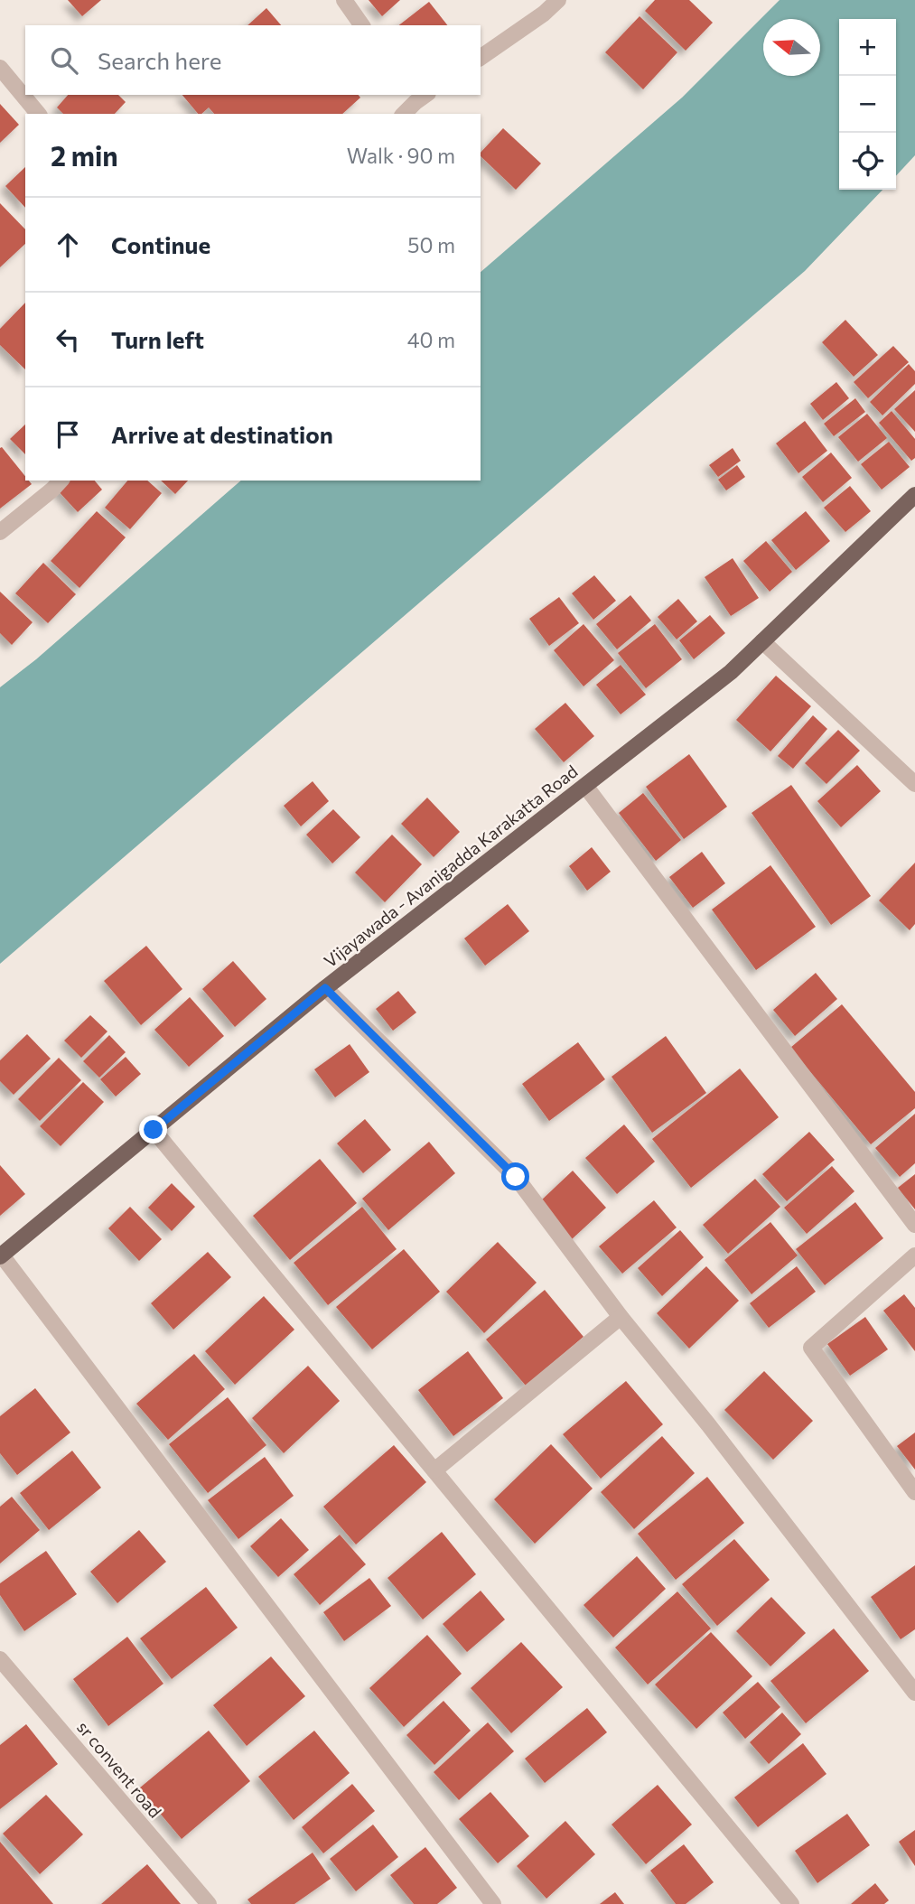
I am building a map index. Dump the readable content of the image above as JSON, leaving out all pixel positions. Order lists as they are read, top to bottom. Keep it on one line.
{"streets":{"main road":["Vijayawada - Avanigadda Karakatta Road"],"street":["sr convent road"]},"north":"left","page":{"map_buttons":["+","−"],"search":"Search here","heading":["2 min","Walk · 90 m"],"list":[["Continue","50 m"],["Turn left","40 m"],"Arrive at destination"]}}
